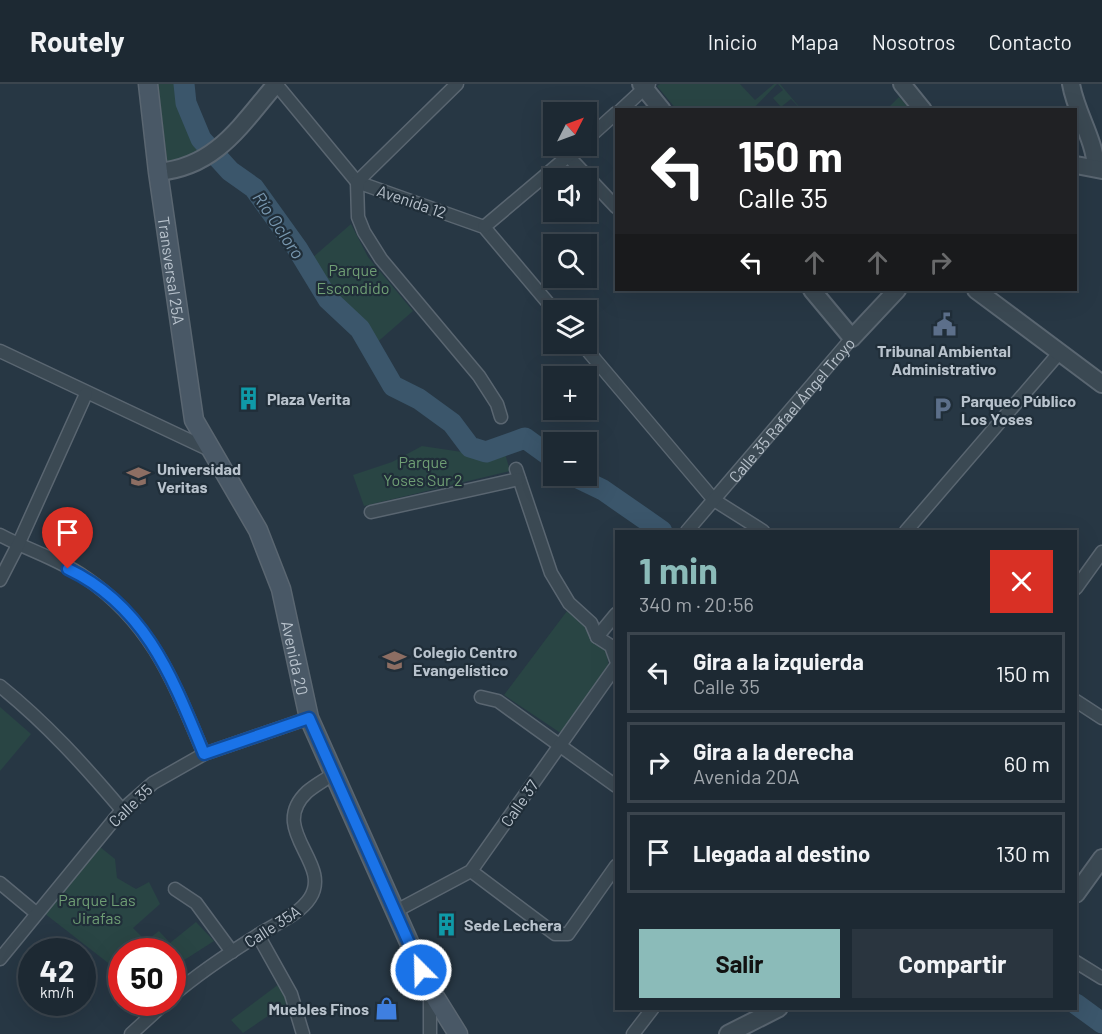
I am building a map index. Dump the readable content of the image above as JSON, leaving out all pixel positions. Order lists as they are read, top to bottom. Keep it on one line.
{"streets":{"main road":["Transversal 25A","Avenida 20"],"street":["Avenida 12","Calle 35 Rafael Ángel Troyo","Calle 37","Calle 35","Calle 35A"]},"crossings":[["Transversal 25A","Avenida 20"],["Avenida 20","Calle 37"],["Avenida 20","Calle 35"],["Avenida 20","Calle 35A"]],"water":["Río Ocloro"],"parks":["Parque Escondido","Parque Yoses Sur 2","Parque Las Jirafas"],"places":{"public building":["Tribunal Ambiental Administrativo"],"building":["Plaza Verita","Sede Lechera"],"parking":["Parqueo Público Los Yoses"],"school or university":["Universidad Veritas","Colegio Centro Evangelístico"],"shop":["Muebles Finos"]},"north":"top right","page":{"header":"Routely","nav":["Inicio","Mapa","Nosotros","Contacto"],"map_buttons":["+","−"],"turn":["150 m","Calle 35"],"heading":["1 min","340 m · 20:56"],"list":[{"name":"Gira a la izquierda","note":"Calle 35","value":"150 m"},{"name":"Gira a la derecha","note":"Avenida 20A","value":"60 m"},{"name":"Llegada al destino","value":"130 m"}],"buttons":["Salir","Compartir"],"speed":"42 km/h","limit":"50"}}
